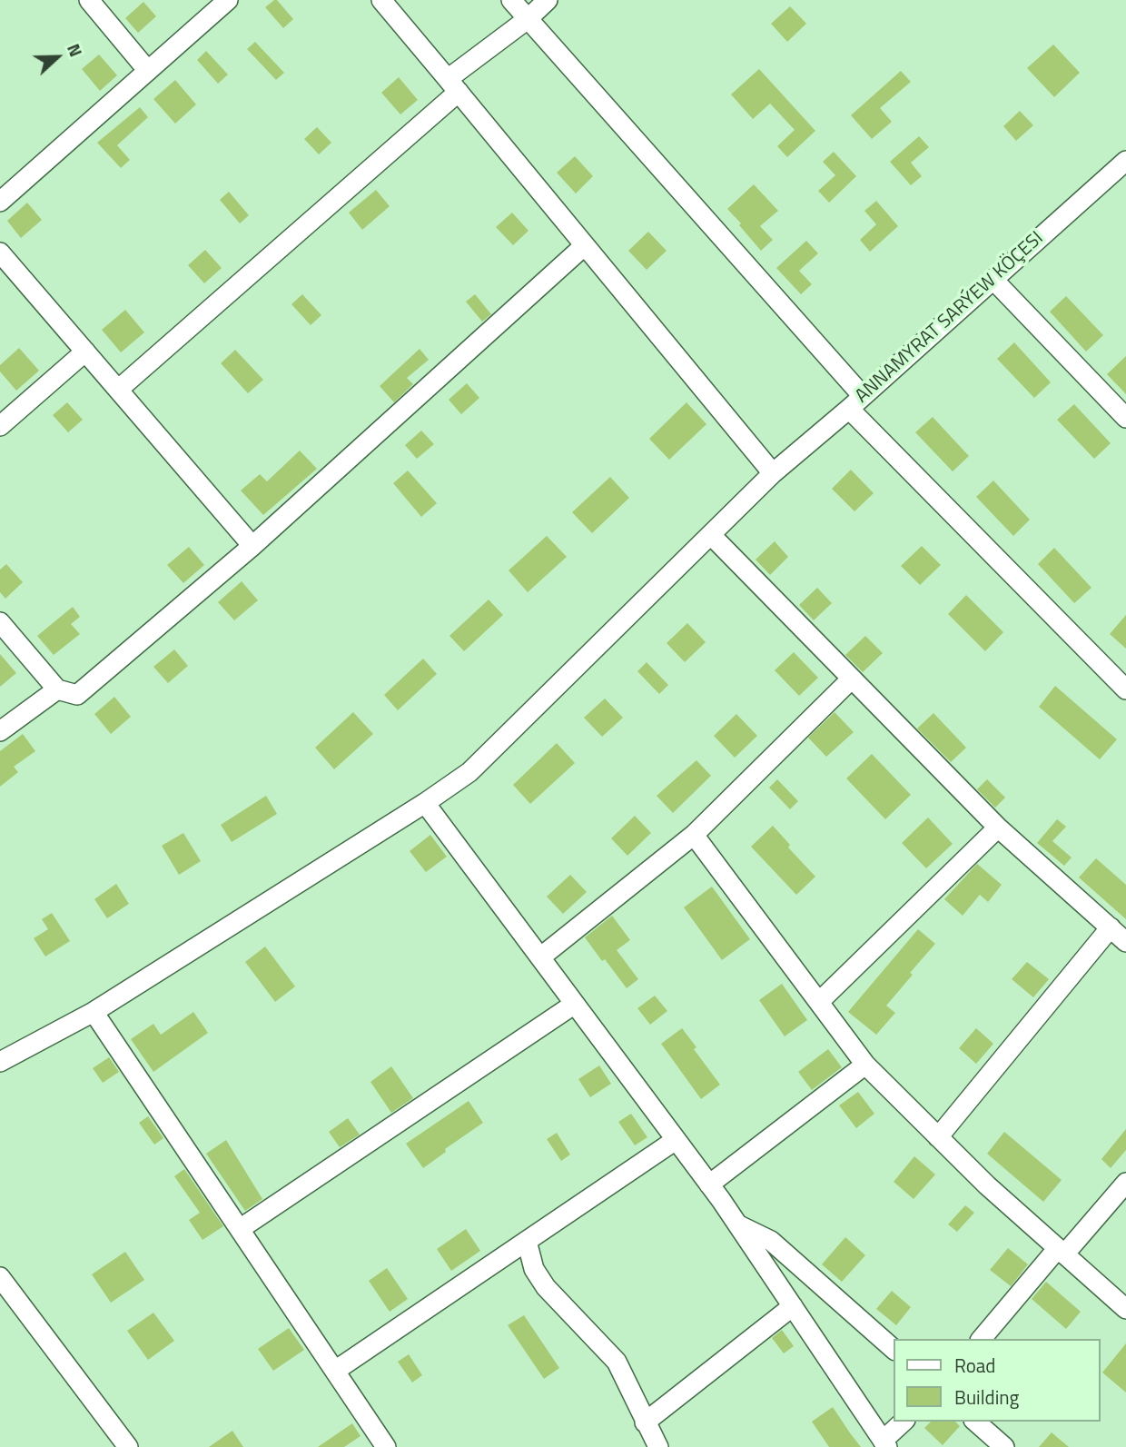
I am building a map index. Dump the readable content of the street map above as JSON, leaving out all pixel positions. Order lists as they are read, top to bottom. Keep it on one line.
{"streets":{"street":["ANNAMYRAT SARÝEW KÖÇESI"]},"legend":["Road","Building"],"north":"right"}
